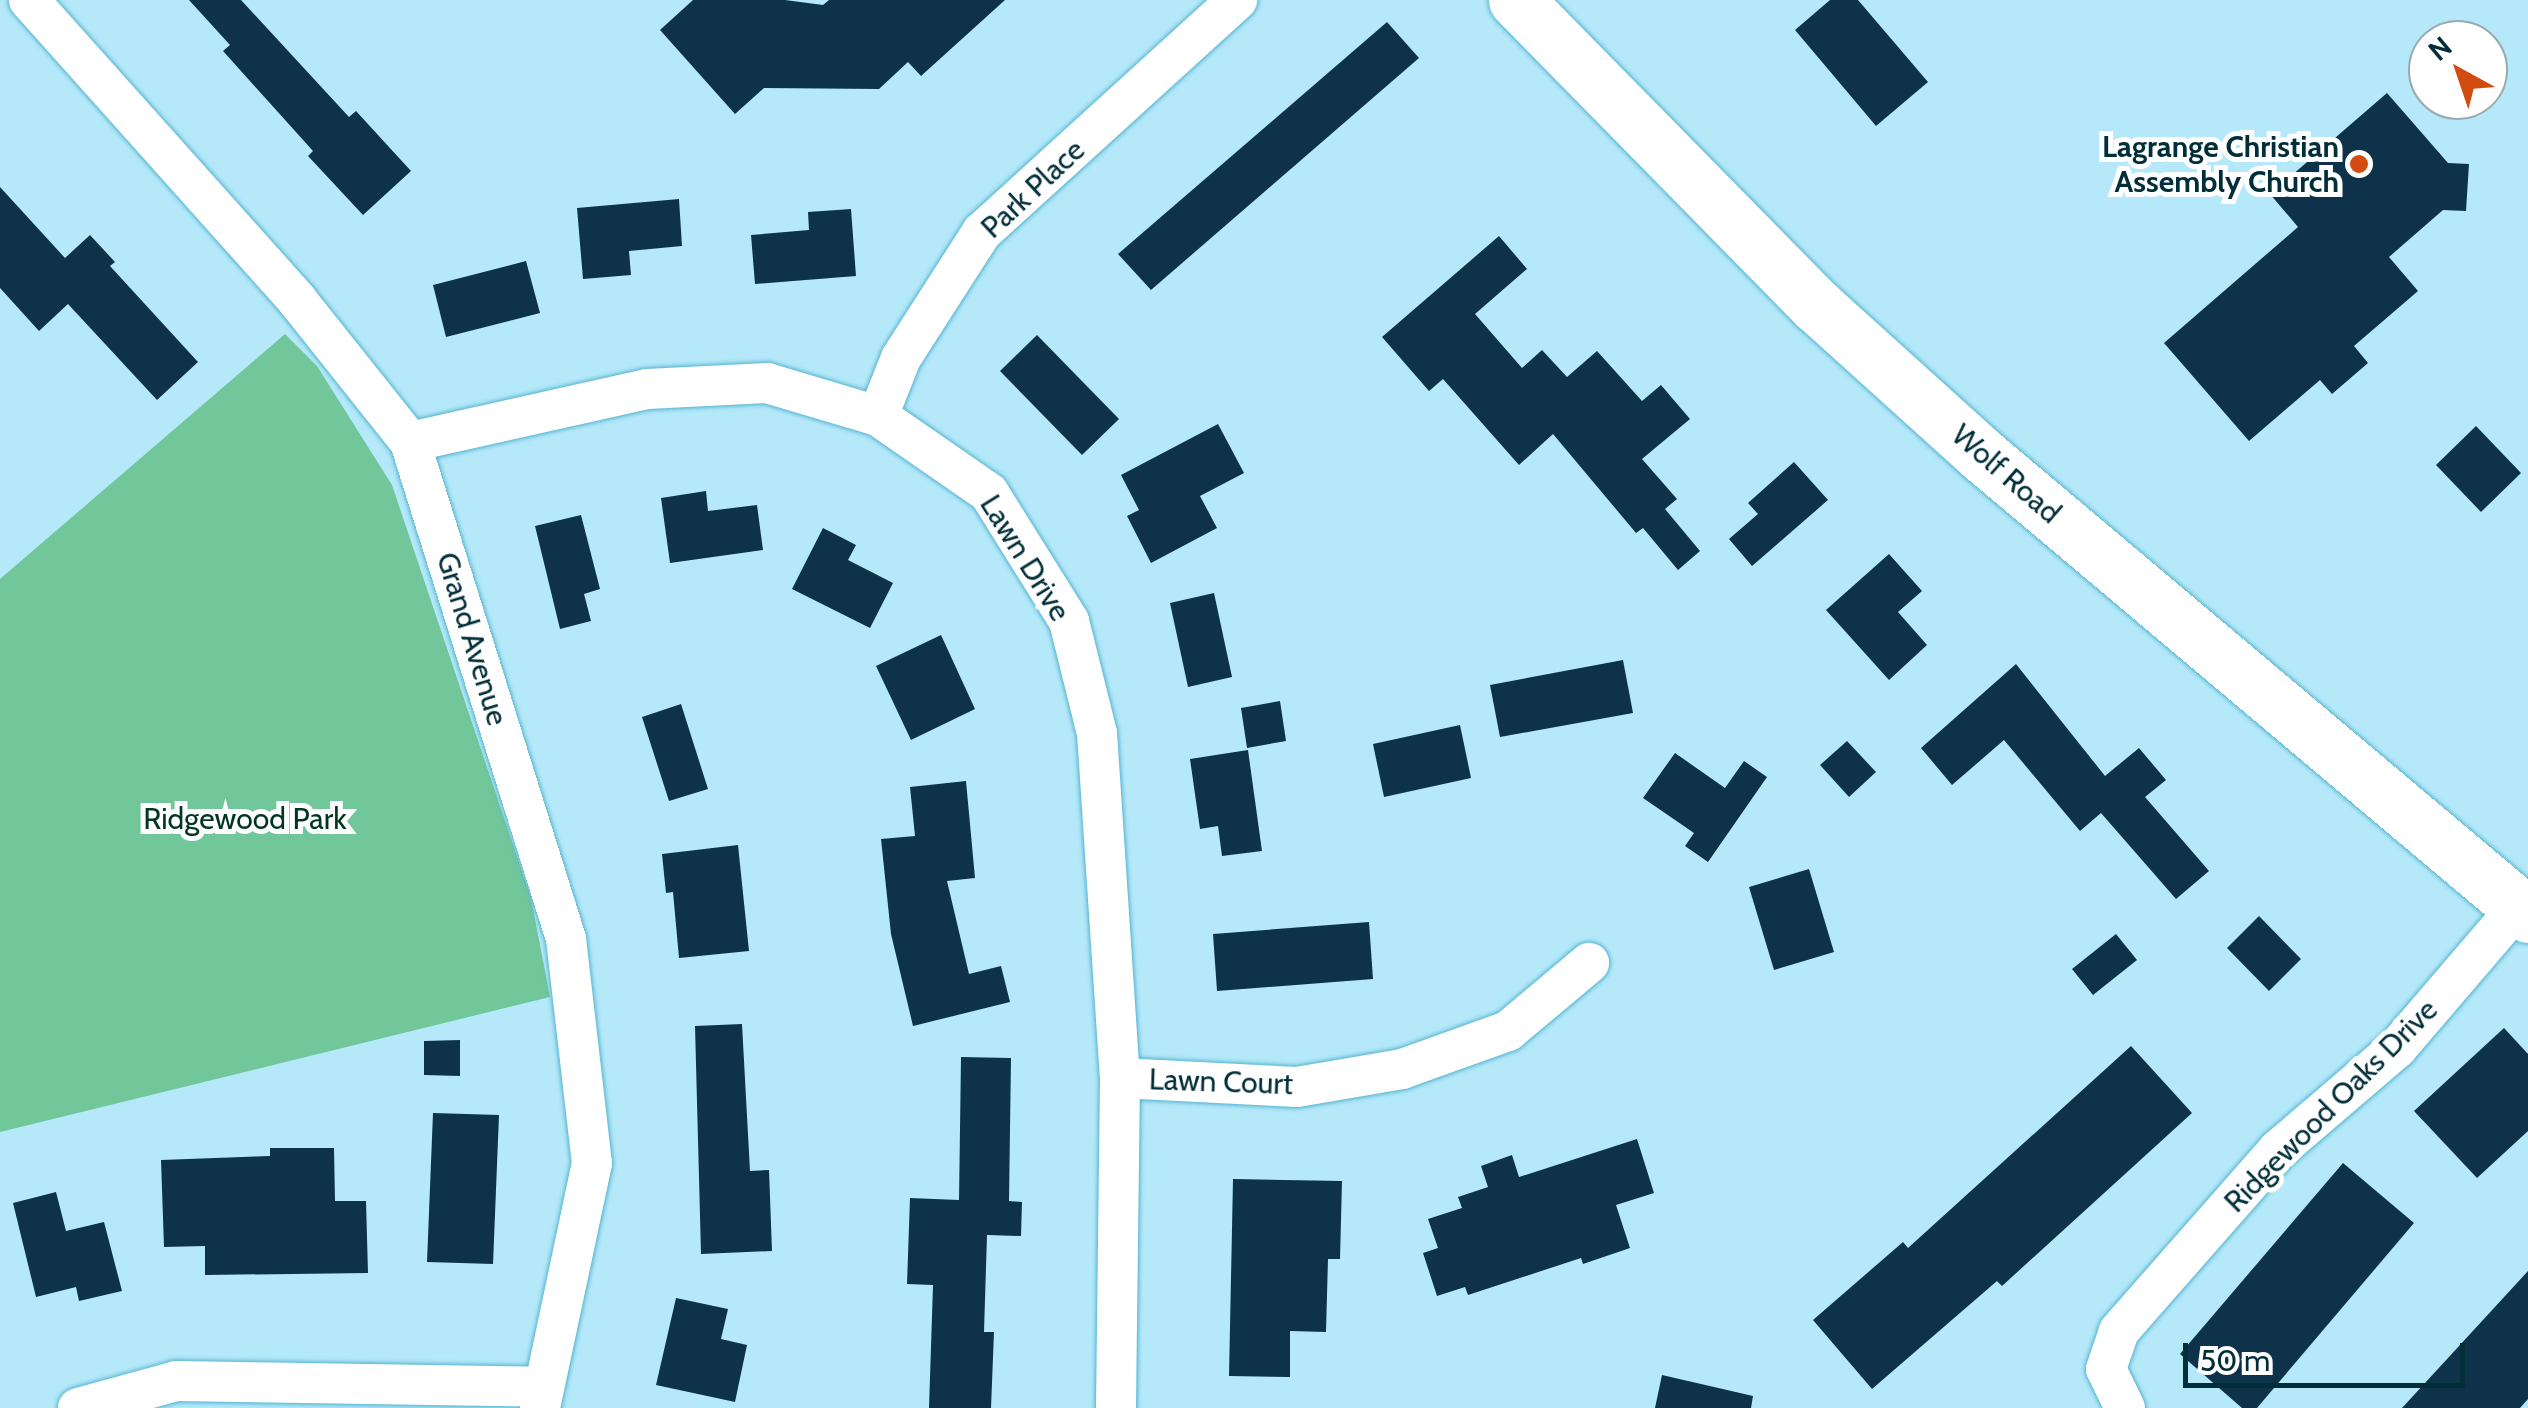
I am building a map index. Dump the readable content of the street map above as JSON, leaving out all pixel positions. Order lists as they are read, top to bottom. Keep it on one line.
{"streets":{"main road":["Wolf Road"],"street":["Park Place","Lawn Drive","Grand Avenue","Lawn Court","Ridgewood Oaks Drive"]},"crossings":[["Park Place","Lawn Drive"],["Wolf Road","Ridgewood Oaks Drive"],["Lawn Drive","Grand Avenue"],["Lawn Drive","Lawn Court"]],"parks":["Ridgewood Park"],"places":["Lagrange Christian Assembly Church"],"scale_bar":"50 m","north":"top left"}
